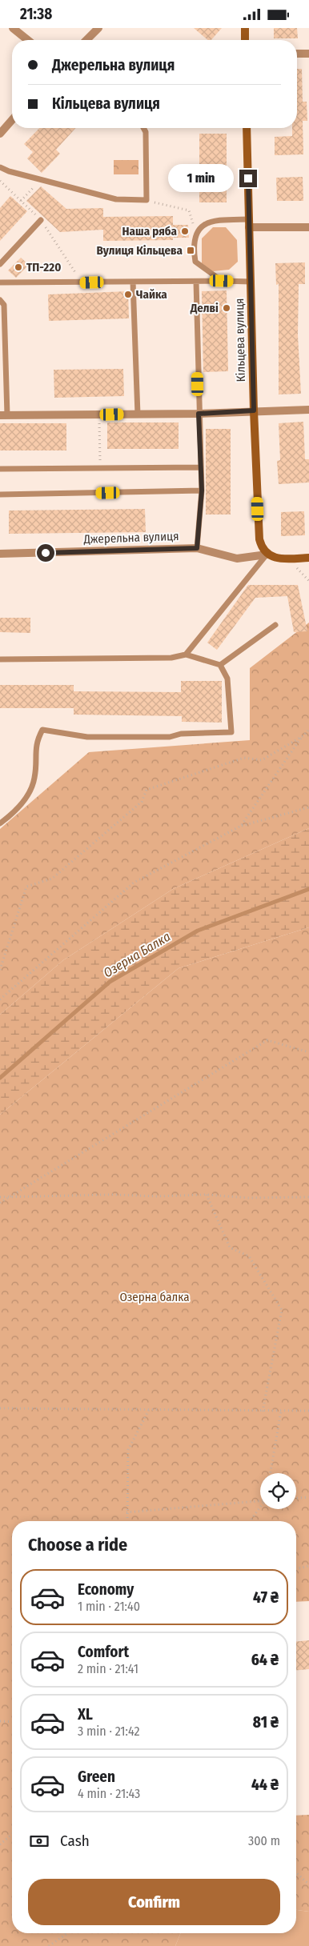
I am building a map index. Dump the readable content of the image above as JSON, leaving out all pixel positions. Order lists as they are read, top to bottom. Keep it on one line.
{"streets":{"main road":["Кільцева вулиця","Джерельна вулиця"]},"crossings":[["Кільцева вулиця","Джерельна вулиця"]],"water":["Озерна Балка"],"parks":["Озерна балка"],"places":{"other":["Наша ряба","ТП-220","Чайка","Делві"],"transit":["Вулиця Кільцева"]},"page":{"status":"21:38","banner":["Джерельна вулиця","Кільцева вулиця"],"bubble":"1 min","heading":"Choose a ride","list":[{"name":"Economy","note":"1 min · 21:40","value":"47 ₴"},{"name":"Comfort","note":"2 min · 21:41","value":"64 ₴"},{"name":"XL","note":"3 min · 21:42","value":"81 ₴"},{"name":"Green","note":"4 min · 21:43","value":"44 ₴"}],"pay":["Cash","300 m"],"buttons":"Confirm"}}
